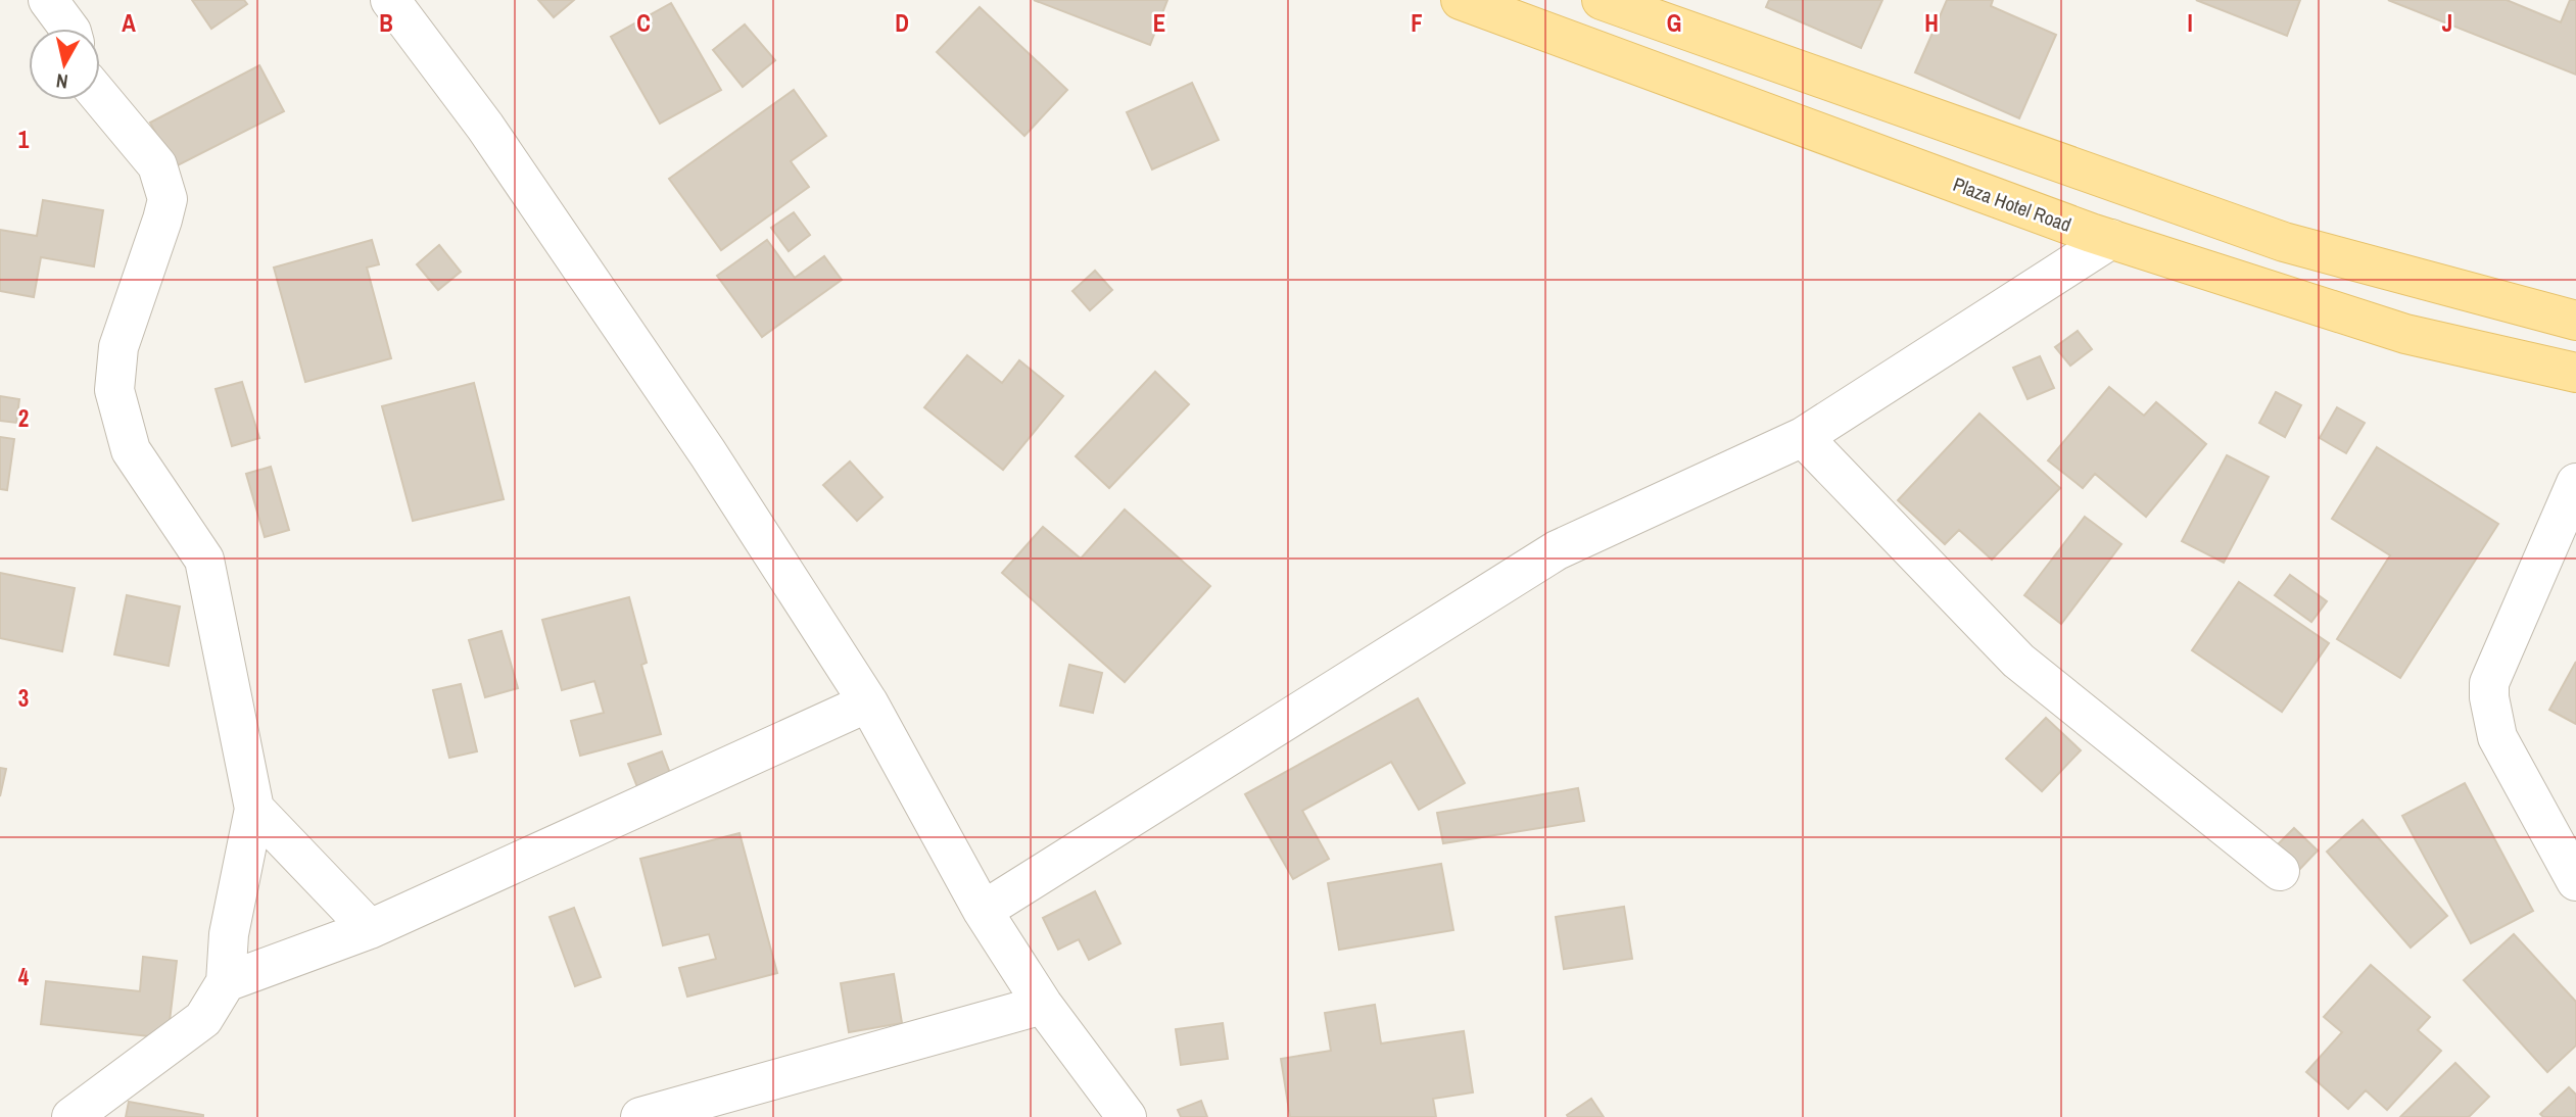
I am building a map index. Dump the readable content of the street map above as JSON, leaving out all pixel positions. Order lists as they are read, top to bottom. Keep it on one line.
{"streets":{"main road":["Plaza Hotel Road"]},"north":"bottom","grid":{"columns":["A","B","C","D","E","F","G","H","I","J"],"rows":["1","2","3","4"]}}
